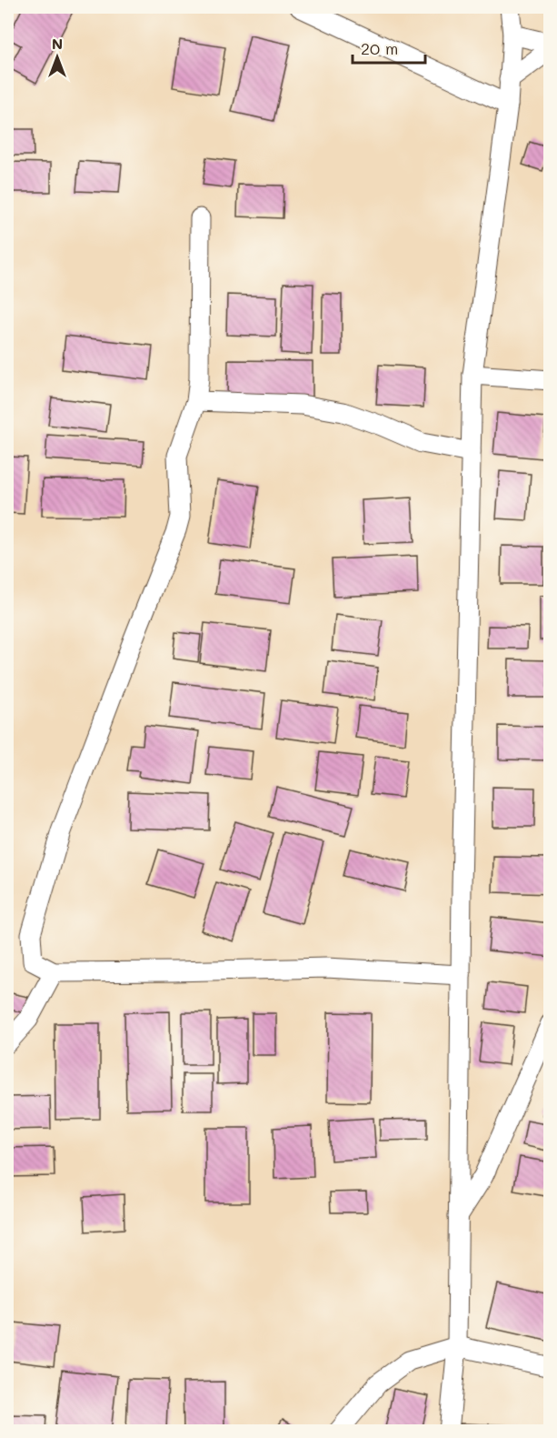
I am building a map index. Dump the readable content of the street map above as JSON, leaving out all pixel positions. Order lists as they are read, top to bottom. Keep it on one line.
{"scale_bar":"20 m","north":"top"}
